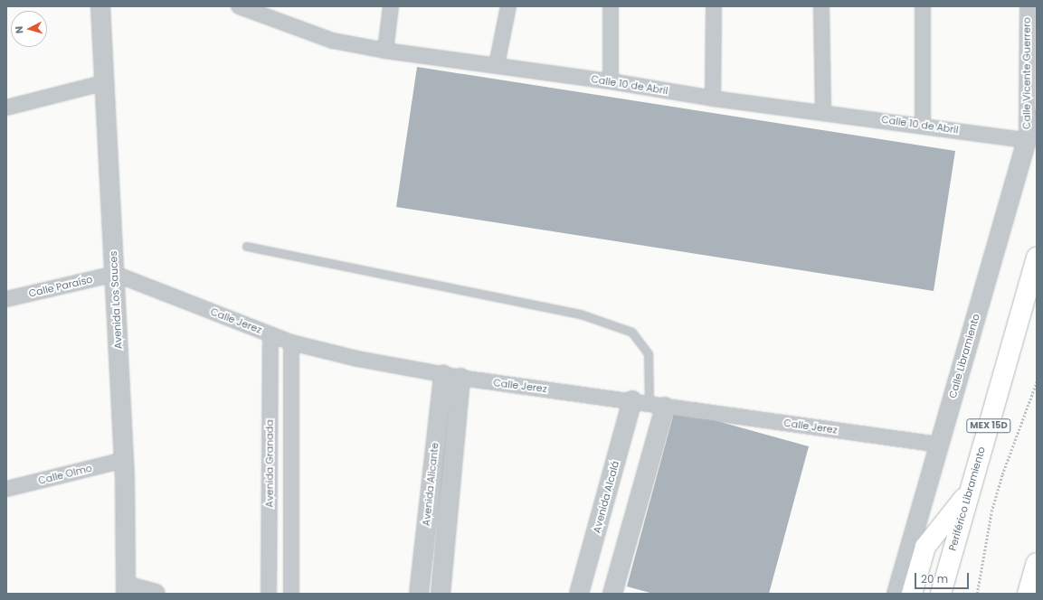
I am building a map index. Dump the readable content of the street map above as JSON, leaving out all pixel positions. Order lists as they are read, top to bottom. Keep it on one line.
{"streets":{"highway":["MEX 15D","Periférico Libramiento"],"street":["Calle Vicente Guerrero","Calle 10 de Abril","Calle Paraíso","Avenida Los Sauces","Calle Jerez","Calle Libramiento","Avenida Granada","Calle Olmo","Avenida Alicante","Avenida Alcalá"]},"crossings":[["Calle Vicente Guerrero","Calle 10 de Abril"],["Calle Vicente Guerrero","Calle Libramiento"],["Calle 10 de Abril","Calle Libramiento"],["Calle Paraíso","Avenida Los Sauces"],["Calle Paraíso","Calle Jerez"],["Avenida Los Sauces","Calle Jerez"],["Avenida Los Sauces","Calle Olmo"],["Calle Jerez","Calle Libramiento"],["Calle Jerez","Avenida Granada"],["Calle Jerez","Avenida Alicante"],["Calle Jerez","Avenida Alcalá"]],"scale_bar":"20 m","north":"left"}
